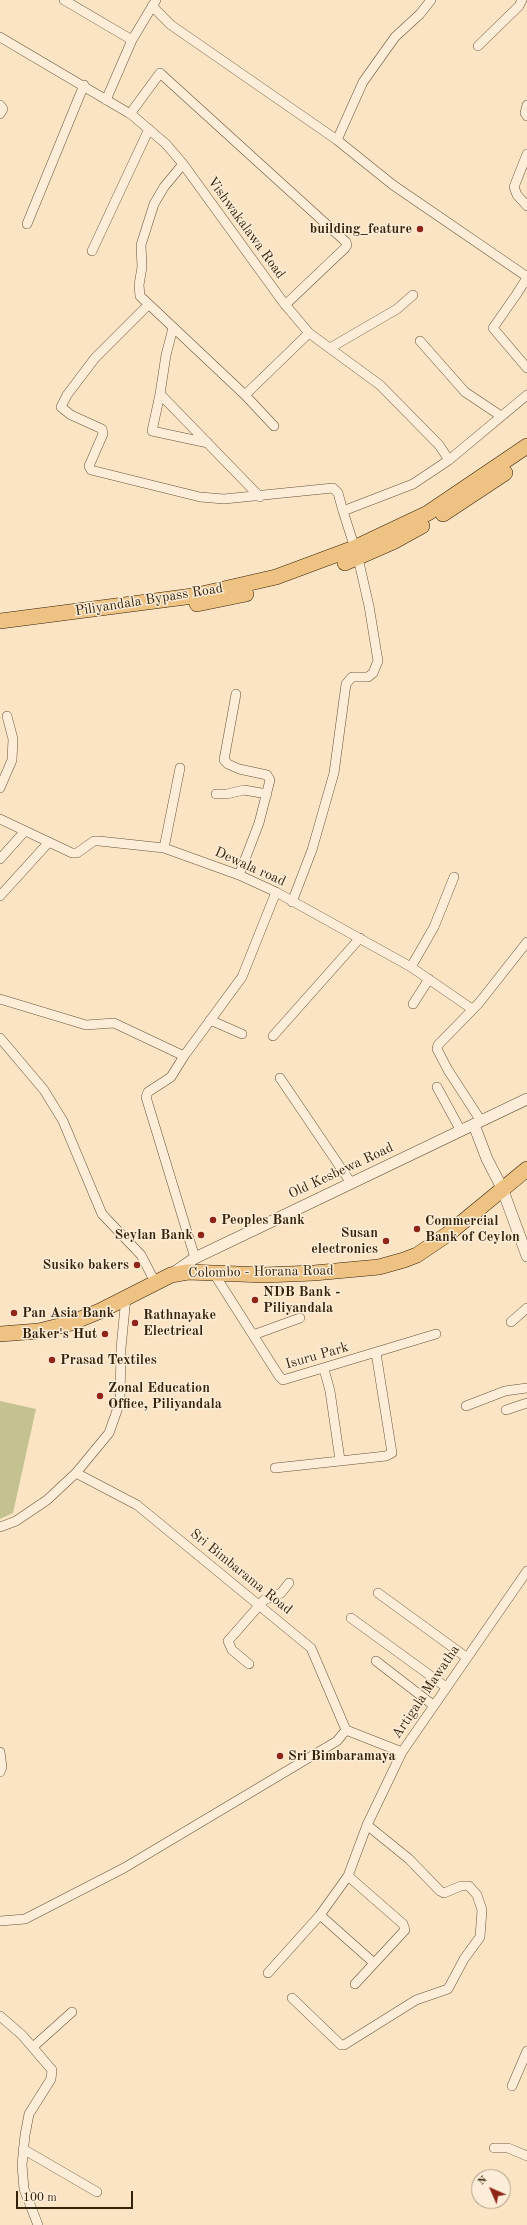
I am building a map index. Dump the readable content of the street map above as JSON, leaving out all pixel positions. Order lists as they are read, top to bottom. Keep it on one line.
{"streets":{"main road":["Piliyandala Bypass Road","Colombo - Horana Road"],"street":["Vishwakalawa Road","Dewala road","Old Kesbewa Road","Isuru Park","Sri Bimbarama Road","Artigala Mawatha"]},"crossings":[["Old Kesbewa Road","Colombo - Horana Road"],["Colombo - Horana Road","Isuru Park"]],"places":["building_feature","Peoples Bank","Commercial Bank of Ceylon","Seylan Bank","Susan electronics","Susiko bakers","NDB Bank - Piliyandala","Pan Asia Bank","Rathnayake Electrical","Baker's Hut","Prasad Textiles","Zonal Education Office, Piliyandala","Sri Bimbaramaya"],"scale_bar":"100 m","north":"top left"}
